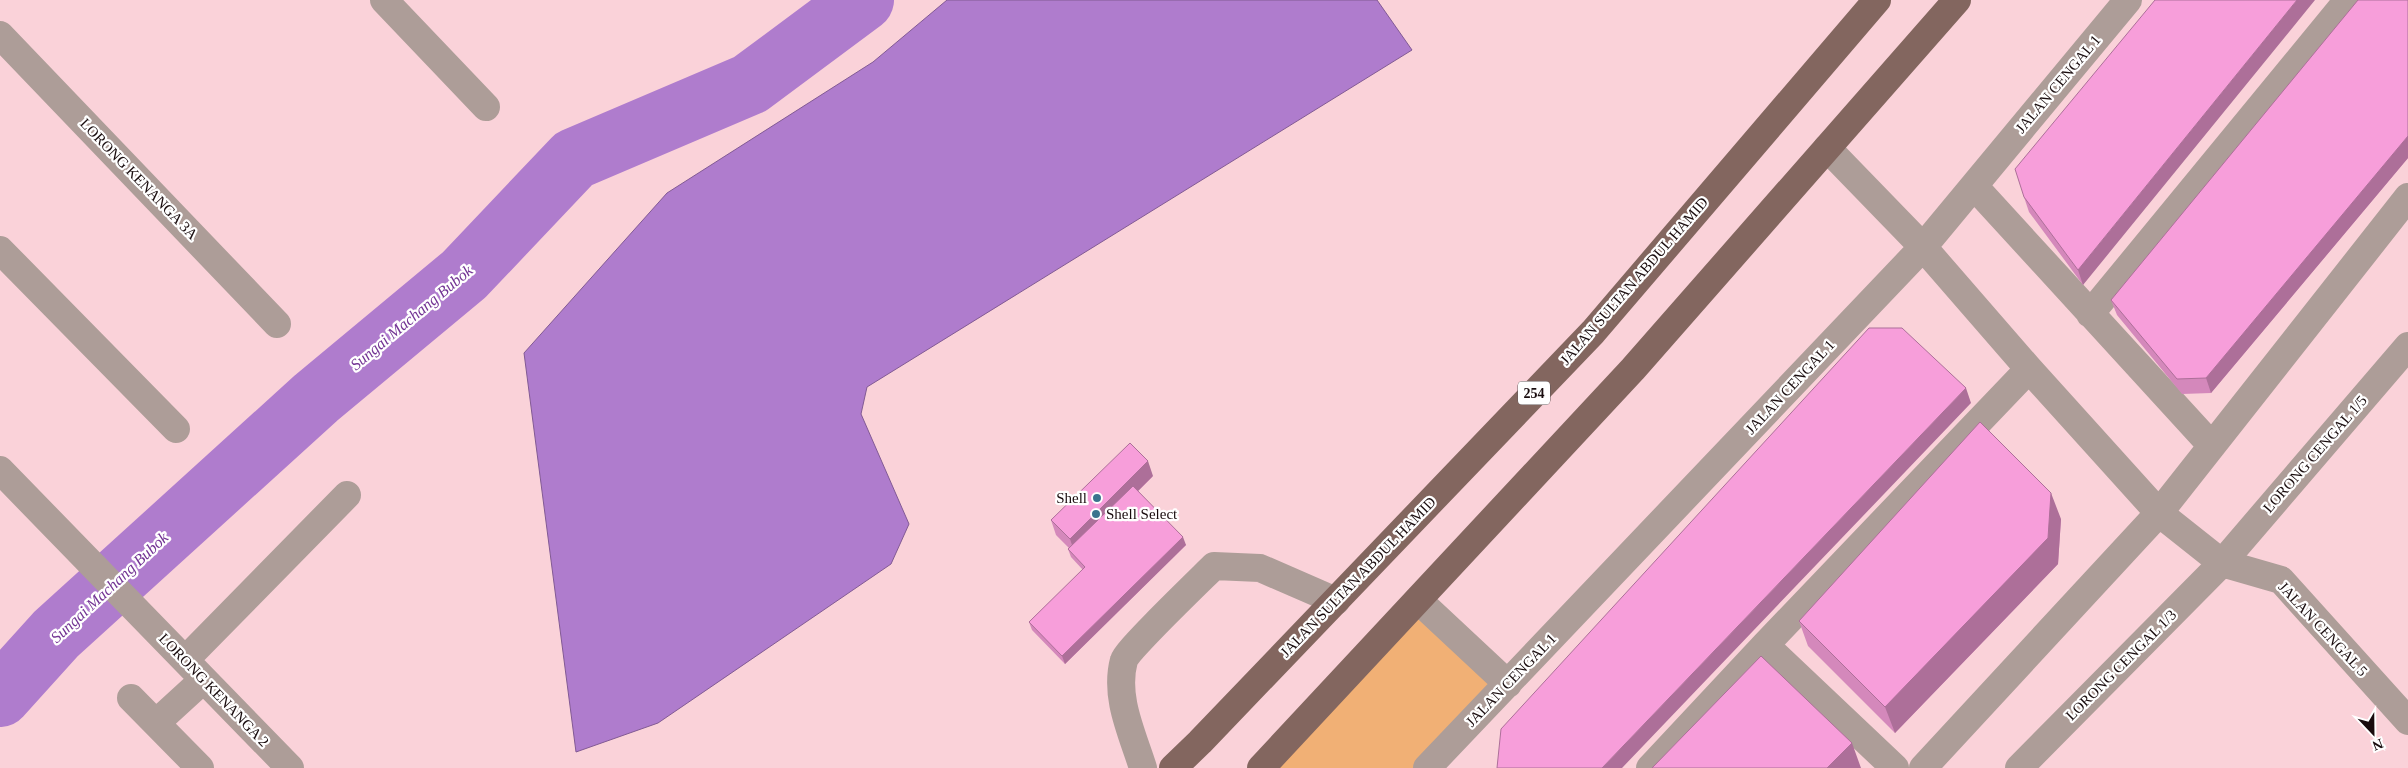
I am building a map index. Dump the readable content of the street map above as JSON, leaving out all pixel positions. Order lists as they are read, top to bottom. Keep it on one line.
{"streets":{"main road":["JALAN SULTAN ABDUL HAMID","254"],"street":["JALAN CENGAL 1","LORONG KENANGA 3A","LORONG CENGAL 1/5","JALAN CENGAL 5","LORONG CENGAL 1/3","LORONG KENANGA 2"]},"crossings":[["LORONG CENGAL 1/5","JALAN CENGAL 5"],["LORONG CENGAL 1/5","LORONG CENGAL 1/3"],["JALAN CENGAL 5","LORONG CENGAL 1/3"]],"water":["Sungai Machang Bubok"],"places":["Shell","Shell Select"],"north":"bottom"}
